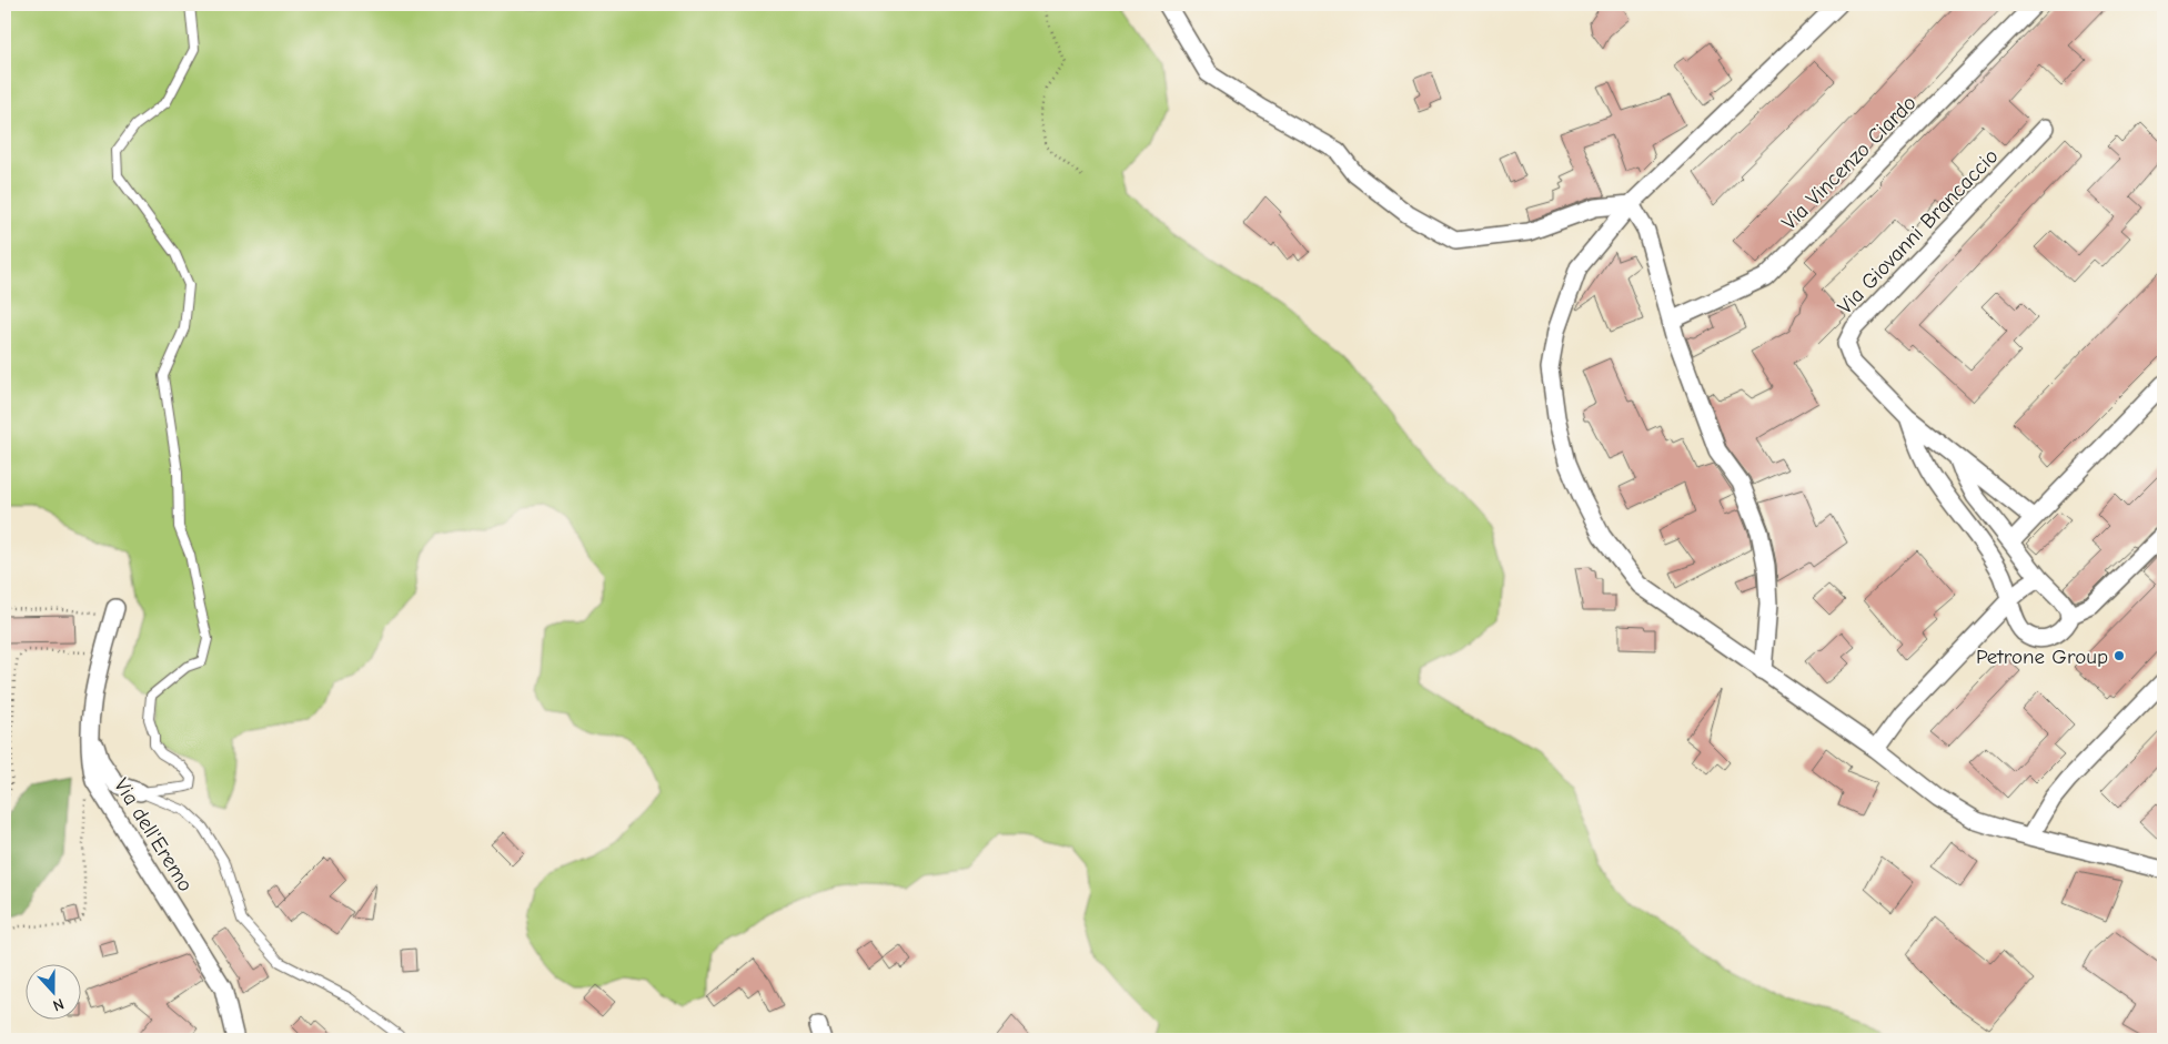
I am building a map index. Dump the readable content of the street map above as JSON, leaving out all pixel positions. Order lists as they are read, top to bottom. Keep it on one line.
{"streets":{"street":["Via Vincenzo Ciardo","Via Giovanni Brancaccio","Via dell'Eremo"]},"places":["Petrone Group"],"north":"bottom"}
